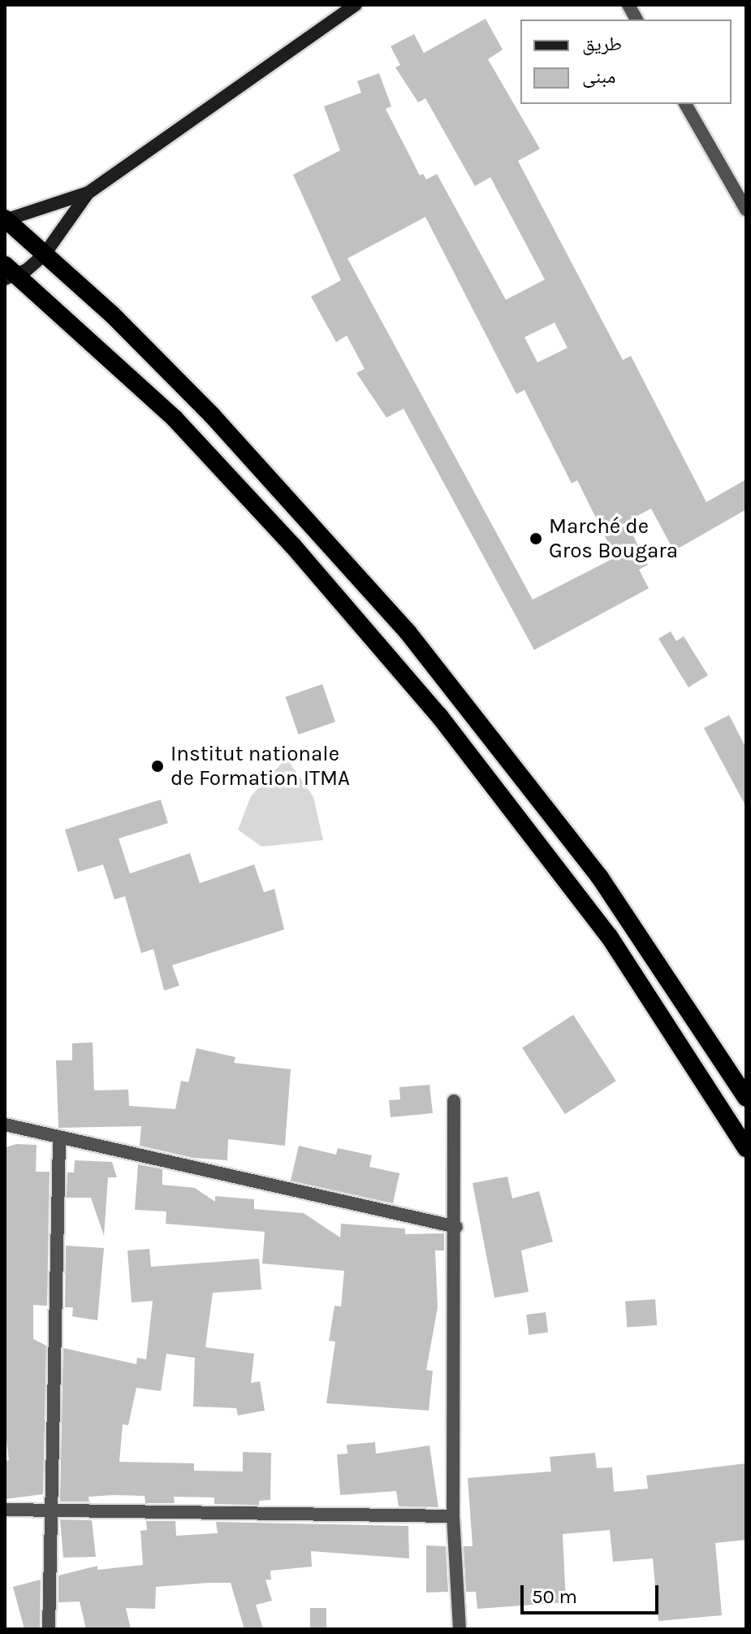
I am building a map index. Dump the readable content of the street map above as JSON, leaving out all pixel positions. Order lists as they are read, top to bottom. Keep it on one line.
{"places":["Marché de Gros Bougara","Institut nationale de Formation ITMA"],"legend":["طريق","مبنى"],"scale_bar":"50 m"}
